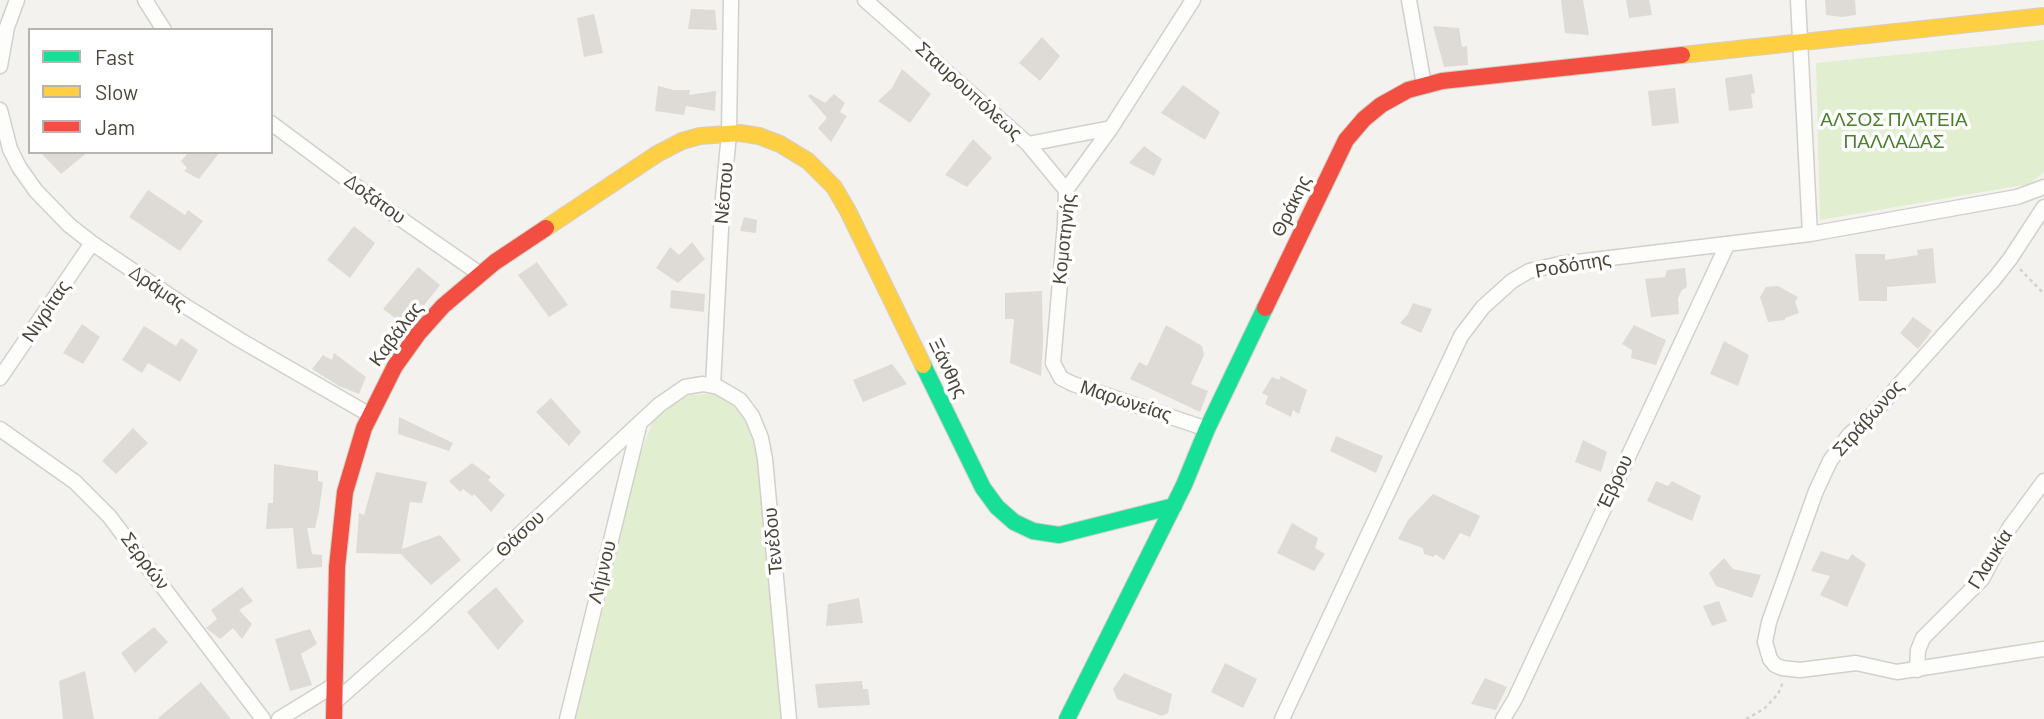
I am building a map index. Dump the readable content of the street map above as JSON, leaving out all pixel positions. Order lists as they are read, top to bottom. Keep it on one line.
{"streets":{"street":["Σταυρουπόλεως","Νέστου","Δοξάτου","Θράκης","Κομοτηνής","Ροδόπης","Δράμας","Νιγρίτας","Καβάλας","Ξάνθης","Μαρωνείας","Στράβωνος","Έβρου","Θάσου","Τενέδου","Γλαυκία","Σερρών","Λήμνου"]},"crossings":[["Σταυρουπόλεως","Κομοτηνής"],["Νέστου","Καβάλας"],["Νέστου","Ξάνθης"],["Νέστου","Θάσου"],["Νέστου","Τενέδου"],["Δοξάτου","Καβάλας"],["Θράκης","Ξάνθης"],["Θράκης","Μαρωνείας"],["Κομοτηνής","Μαρωνείας"],["Ροδόπης","Έβρου"],["Δράμας","Νιγρίτας"],["Δράμας","Καβάλας"],["Καβάλας","Ξάνθης"],["Καβάλας","Θάσου"],["Θάσου","Τενέδου"],["Θάσου","Λήμνου"]],"parks":["ΑΛΣΟΣ ΠΛΑΤΕΙΑ ΠΑΛΛΑΔΑΣ"],"legend":["Fast","Slow","Jam"]}
